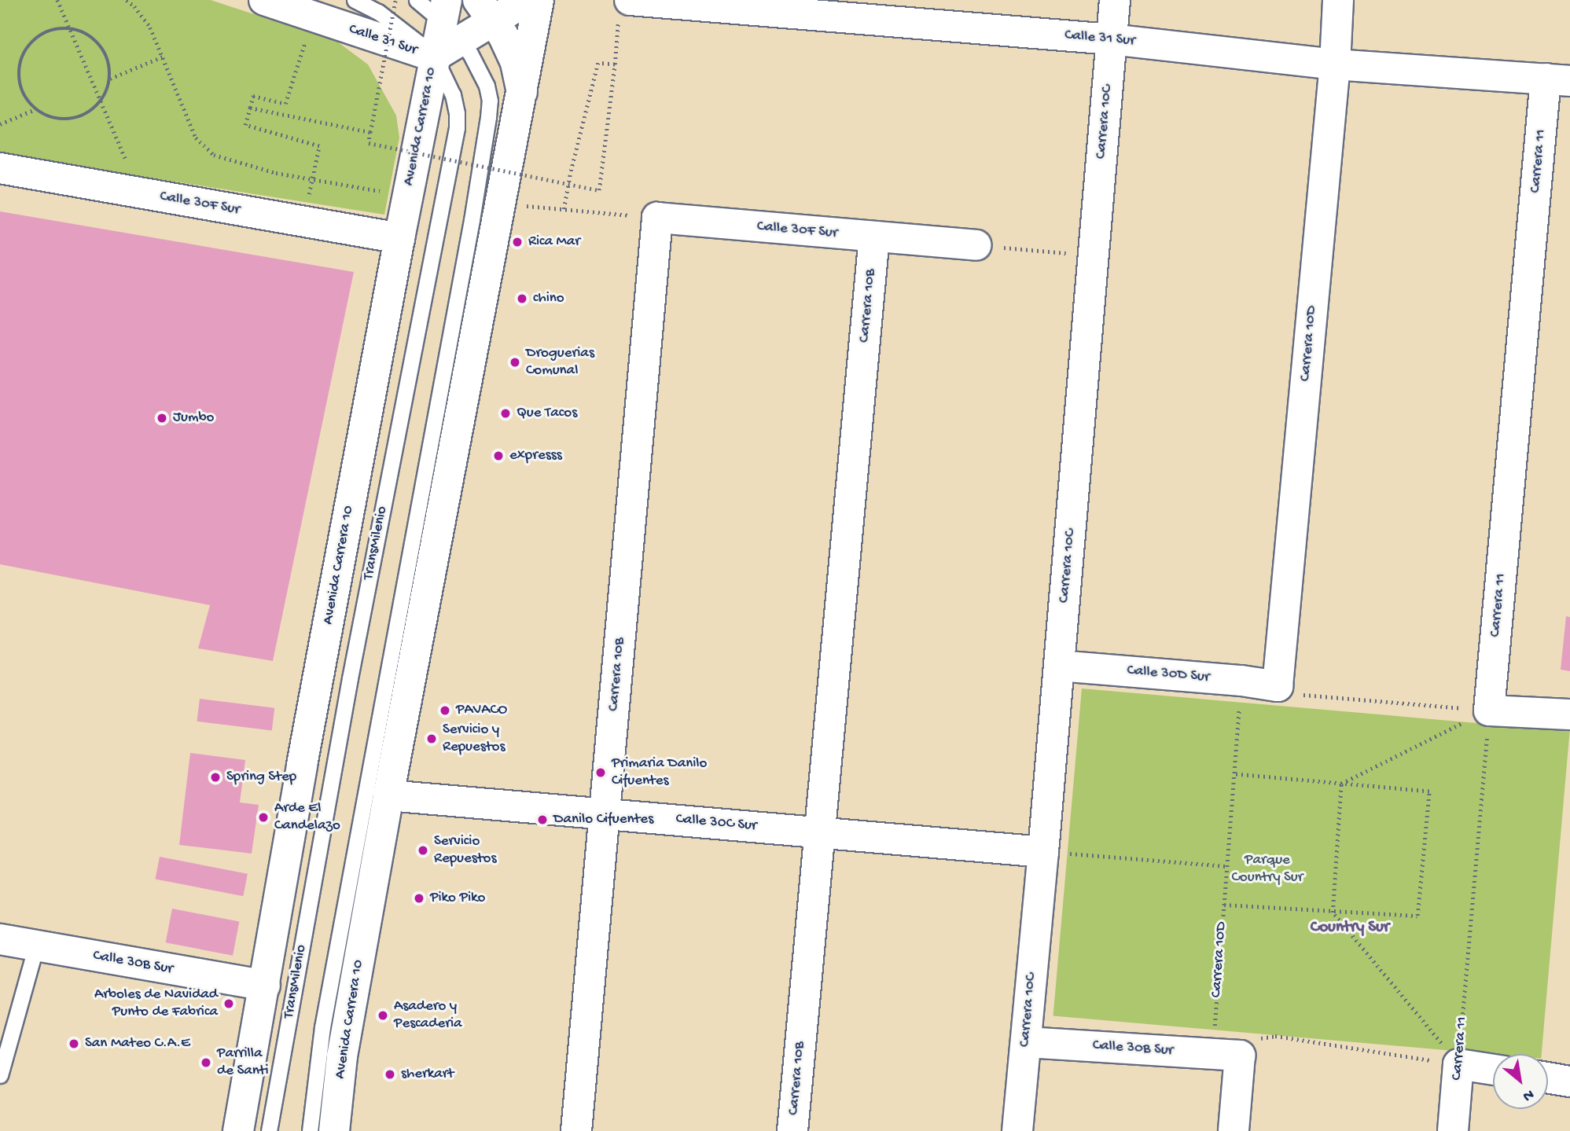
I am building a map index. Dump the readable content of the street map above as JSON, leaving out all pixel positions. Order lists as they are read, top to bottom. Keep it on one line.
{"streets":{"street":["Calle 31 Sur","Carrera 10C","Avenida Carrera 10","Carrera 11","Calle 30F Sur","Carrera 10B","Carrera 10D","Calle 30D Sur","Calle 30C Sur","Calle 30B Sur"],"lane":["TransMilenio"]},"crossings":[["Calle 31 Sur","Carrera 10C"],["Calle 31 Sur","Avenida Carrera 10"],["Calle 31 Sur","Carrera 11"],["Calle 31 Sur","Carrera 10D"],["Calle 31 Sur","TransMilenio"],["Carrera 10C","Calle 30D Sur"],["Carrera 10C","Calle 30C Sur"],["Carrera 10C","Calle 30B Sur"],["Avenida Carrera 10","Calle 30F Sur"],["Avenida Carrera 10","TransMilenio"],["Avenida Carrera 10","Calle 30C Sur"],["Avenida Carrera 10","Calle 30B Sur"],["Calle 30F Sur","Carrera 10B"],["Carrera 10B","Calle 30C Sur"],["Carrera 10D","Calle 30D Sur"],["Carrera 10D","Calle 30B Sur"]],"districts":["Country Sur"],"parks":["Parque Country Sur"],"places":["Rica Mar","chino","Droguerias Comunal","Que Tacos","Jumbo","expresss","PAVACO","Servicio y Repuestos","Primaria Danilo Cifuentes","Spring Step","Arde El Candelazo","Danilo Cifuentes","Servicio Repuestos","Piko Piko","Arboles de Navidad Punto de Fabrica","Asadero y Pescaderia","San Mateo C.A.E","Parrilla de Santi","sherkart"],"north":"bottom right"}
